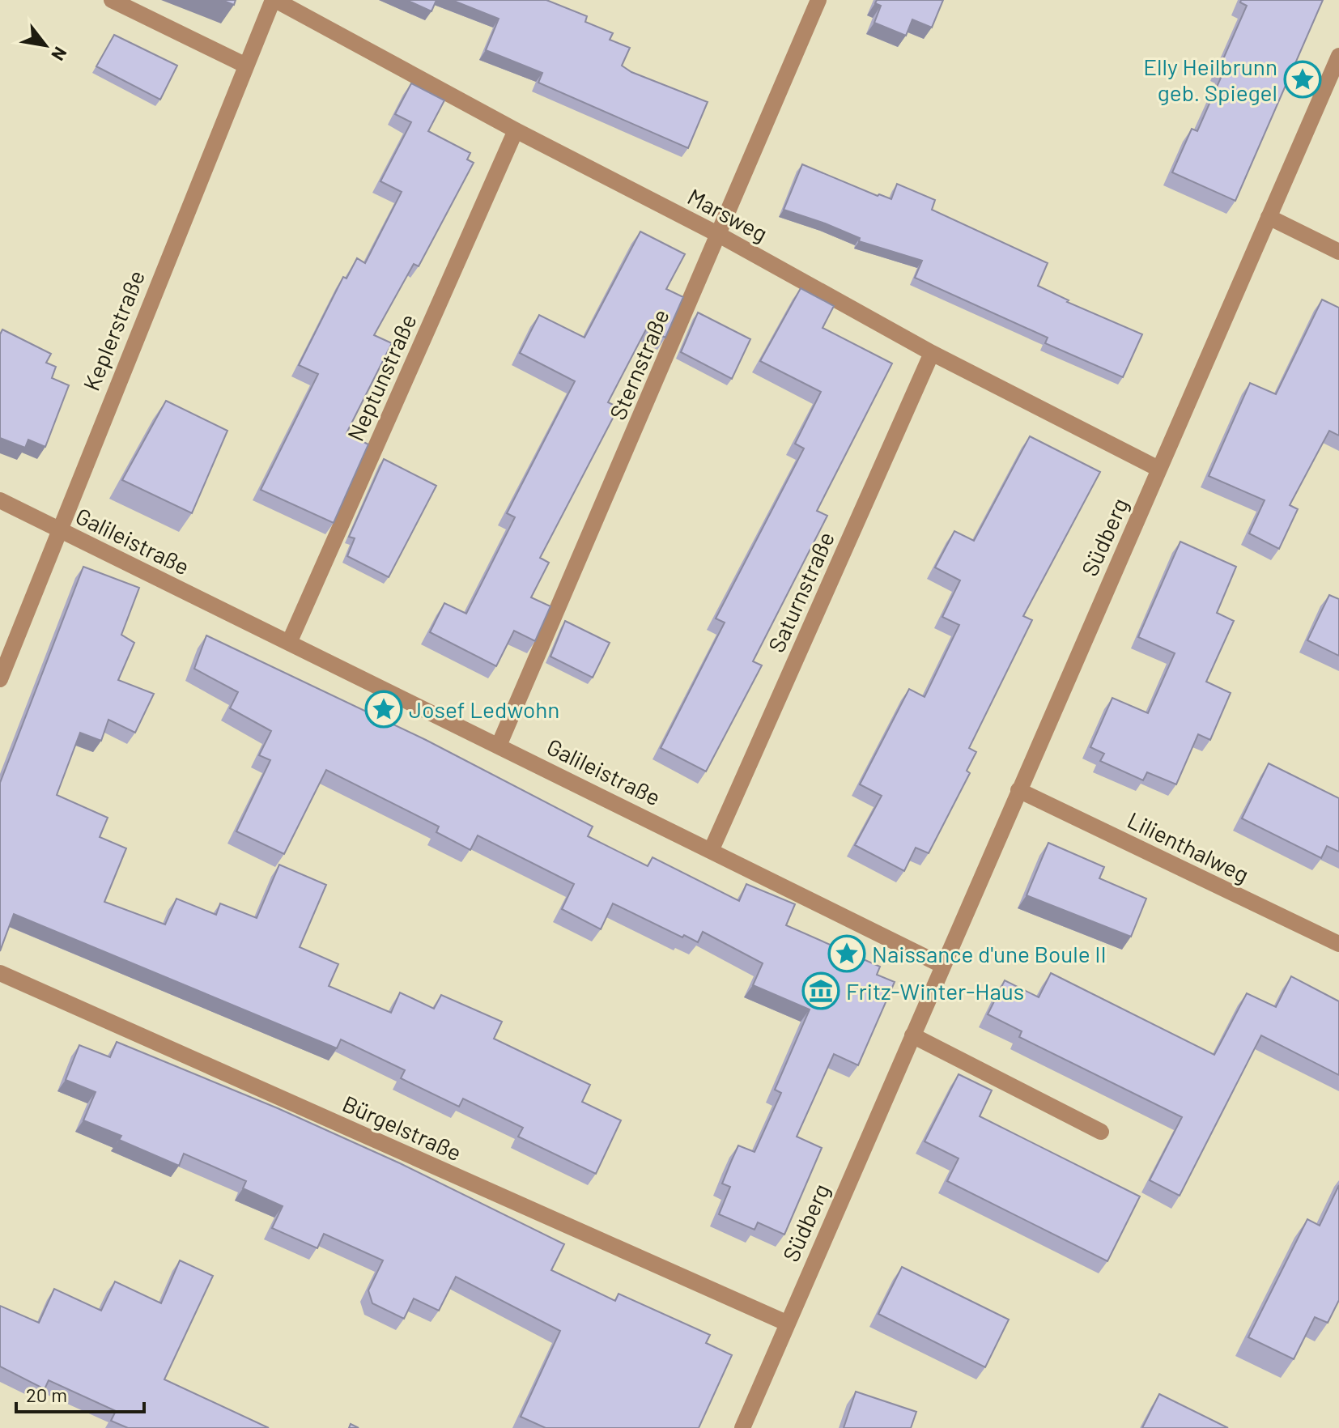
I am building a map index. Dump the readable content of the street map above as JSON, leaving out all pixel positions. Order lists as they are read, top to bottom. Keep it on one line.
{"streets":{"street":["Marsweg","Keplerstraße","Sternstraße","Neptunstraße","Südberg","Galileistraße","Saturnstraße","Lilienthalweg","Bürgelstraße"]},"crossings":[["Marsweg","Keplerstraße"],["Marsweg","Sternstraße"],["Marsweg","Neptunstraße"],["Marsweg","Südberg"],["Marsweg","Saturnstraße"],["Keplerstraße","Galileistraße"],["Sternstraße","Galileistraße"],["Neptunstraße","Galileistraße"],["Südberg","Galileistraße"],["Südberg","Lilienthalweg"],["Südberg","Bürgelstraße"],["Galileistraße","Saturnstraße"]],"places":{"place":["Elly Heilbrunn geb. Spiegel","Josef Ledwohn","Naissance d'une Boule II"],"museum":["Fritz-Winter-Haus"]},"scale_bar":"20 m","north":"bottom right"}
